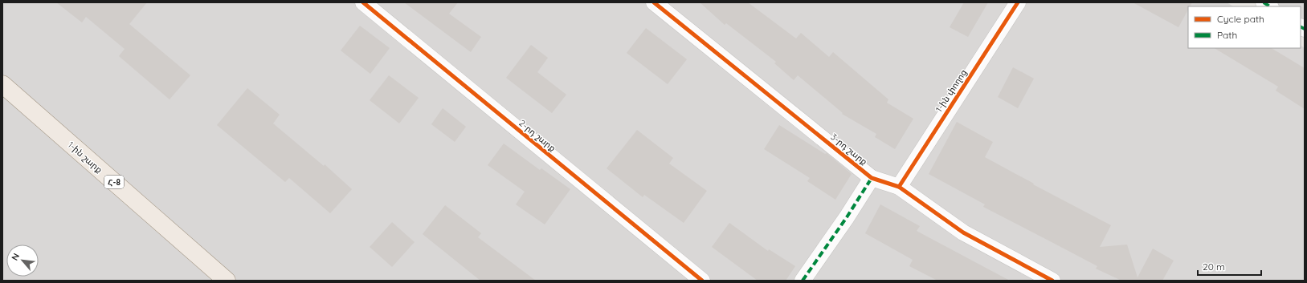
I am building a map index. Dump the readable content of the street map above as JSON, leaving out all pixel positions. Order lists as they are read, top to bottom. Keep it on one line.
{"streets":{"main road":["1-ին շարք","Հ-8"],"street":["1-ին փողոց","2-րդ շարք","3-րդ շարք"]},"crossings":[["1-ին փողոց","3-րդ շարք"]],"legend":["Cycle path","Path"],"scale_bar":"20 m","north":"top left"}
